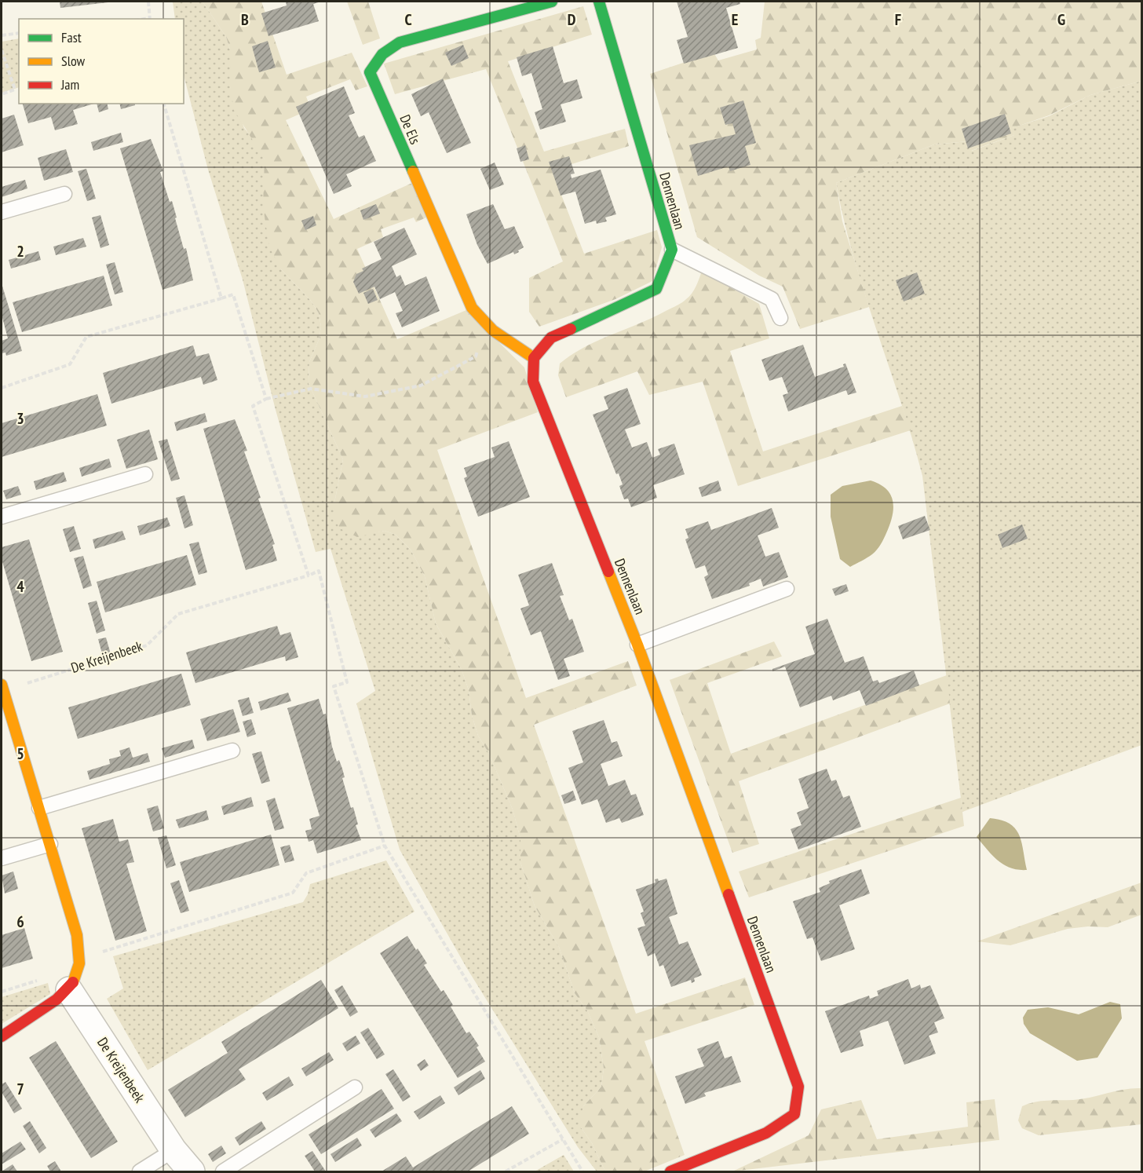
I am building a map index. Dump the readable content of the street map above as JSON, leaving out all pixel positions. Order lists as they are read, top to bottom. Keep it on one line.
{"streets":{"street":["De Els","Dennenlaan","De Kreijenbeek"]},"crossings":[["De Els","Dennenlaan"]],"legend":["Fast","Slow","Jam"],"grid":{"columns":["B","C","D","E","F","G"],"rows":["2","3","4","5","6","7"]}}
